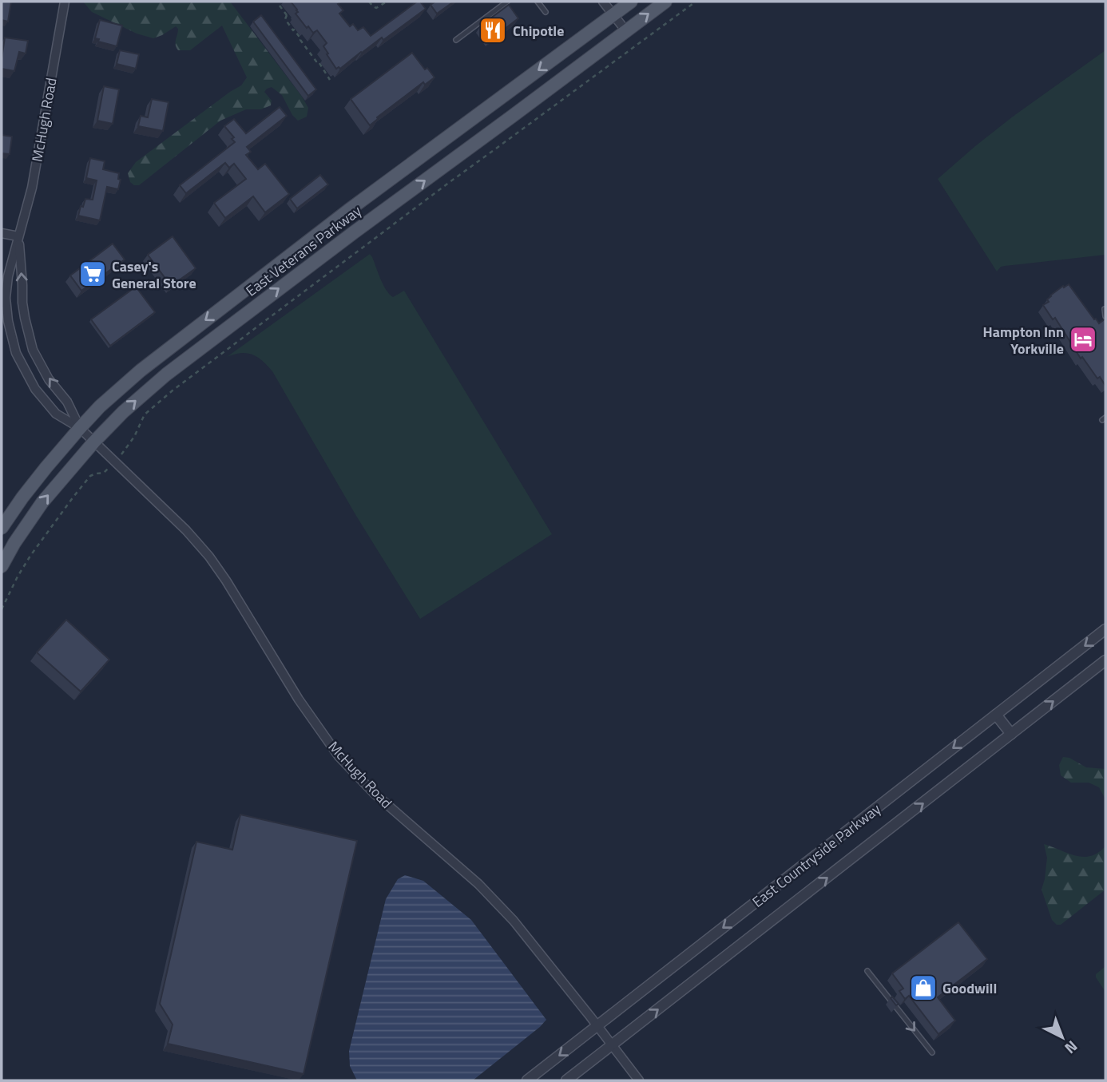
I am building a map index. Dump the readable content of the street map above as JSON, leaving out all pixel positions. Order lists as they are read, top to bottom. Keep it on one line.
{"streets":{"main road":["East Veterans Parkway"],"street":["McHugh Road","East Countryside Parkway"]},"crossings":[["McHugh Road","East Veterans Parkway"],["McHugh Road","East Countryside Parkway"]],"places":{"restaurant":["Chipotle"],"supermarket":["Casey's General Store"],"hotel":["Hampton Inn Yorkville"],"shop":["Goodwill"]},"north":"bottom right"}
